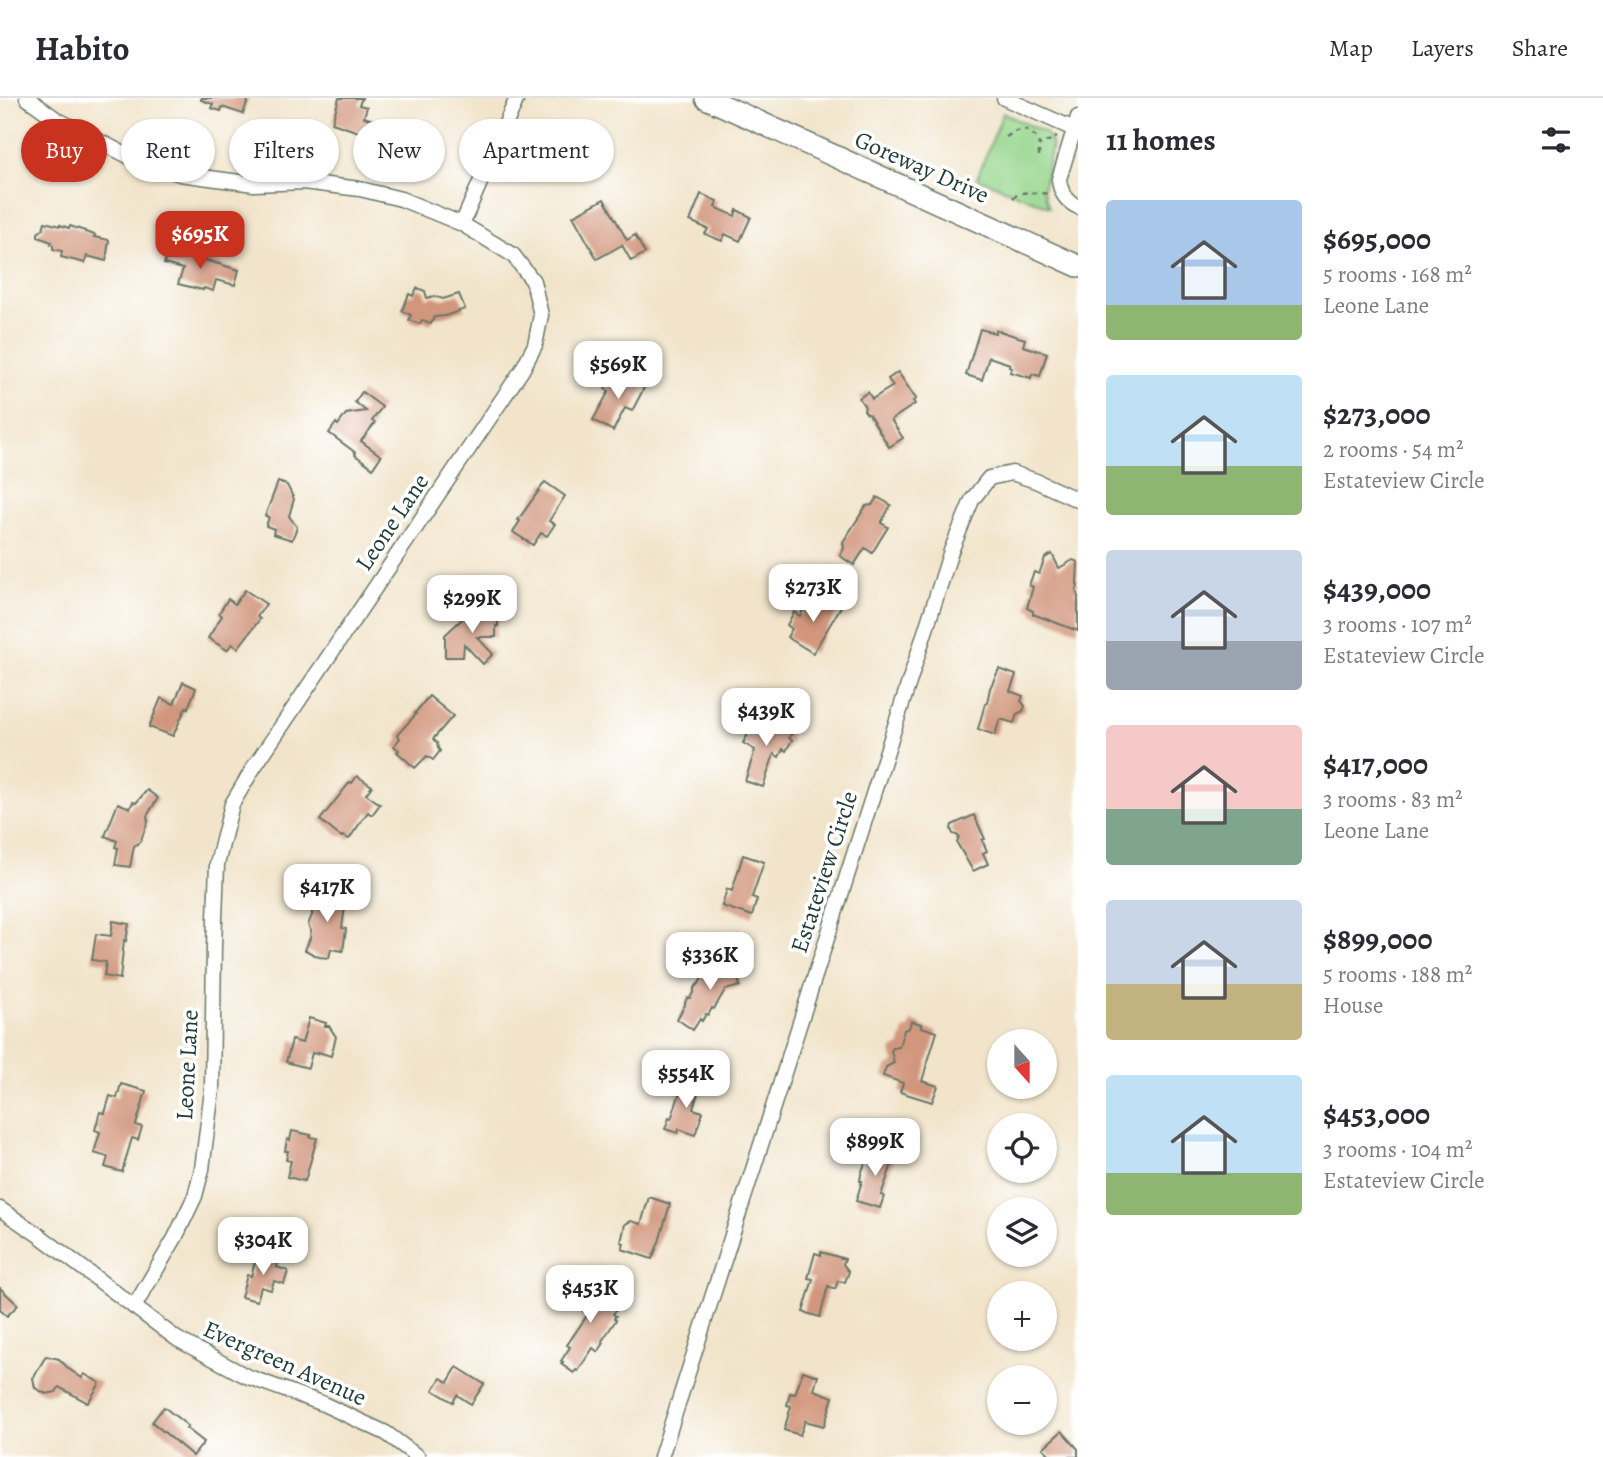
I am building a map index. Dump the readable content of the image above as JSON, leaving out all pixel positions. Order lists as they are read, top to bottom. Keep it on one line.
{"streets":{"street":["Goreway Drive","Leone Lane","Estateview Circle","Evergreen Avenue"]},"crossings":[["Leone Lane","Evergreen Avenue"]],"north":"bottom","page":{"header":"Habito","nav":["Map","Layers","Share"],"heading":"11 homes","chip":["Buy","Rent","Filters","New","Apartment"],"list":[{"name":"$695,000","note":"5 rooms · 168 m² · Leone Lane"},{"name":"$273,000","note":"2 rooms · 54 m² · Estateview Circle"},{"name":"$439,000","note":"3 rooms · 107 m² · Estateview Circle"},{"name":"$417,000","note":"3 rooms · 83 m² · Leone Lane"},{"name":"$899,000","note":"5 rooms · 188 m² · House"},{"name":"$453,000","note":"3 rooms · 104 m² · Estateview Circle"}],"price":["$695K","$569K","$273K","$299K","$439K","$417K","$336K","$554K","$899K","$304K","$453K"],"map_buttons":["+","−"]}}
